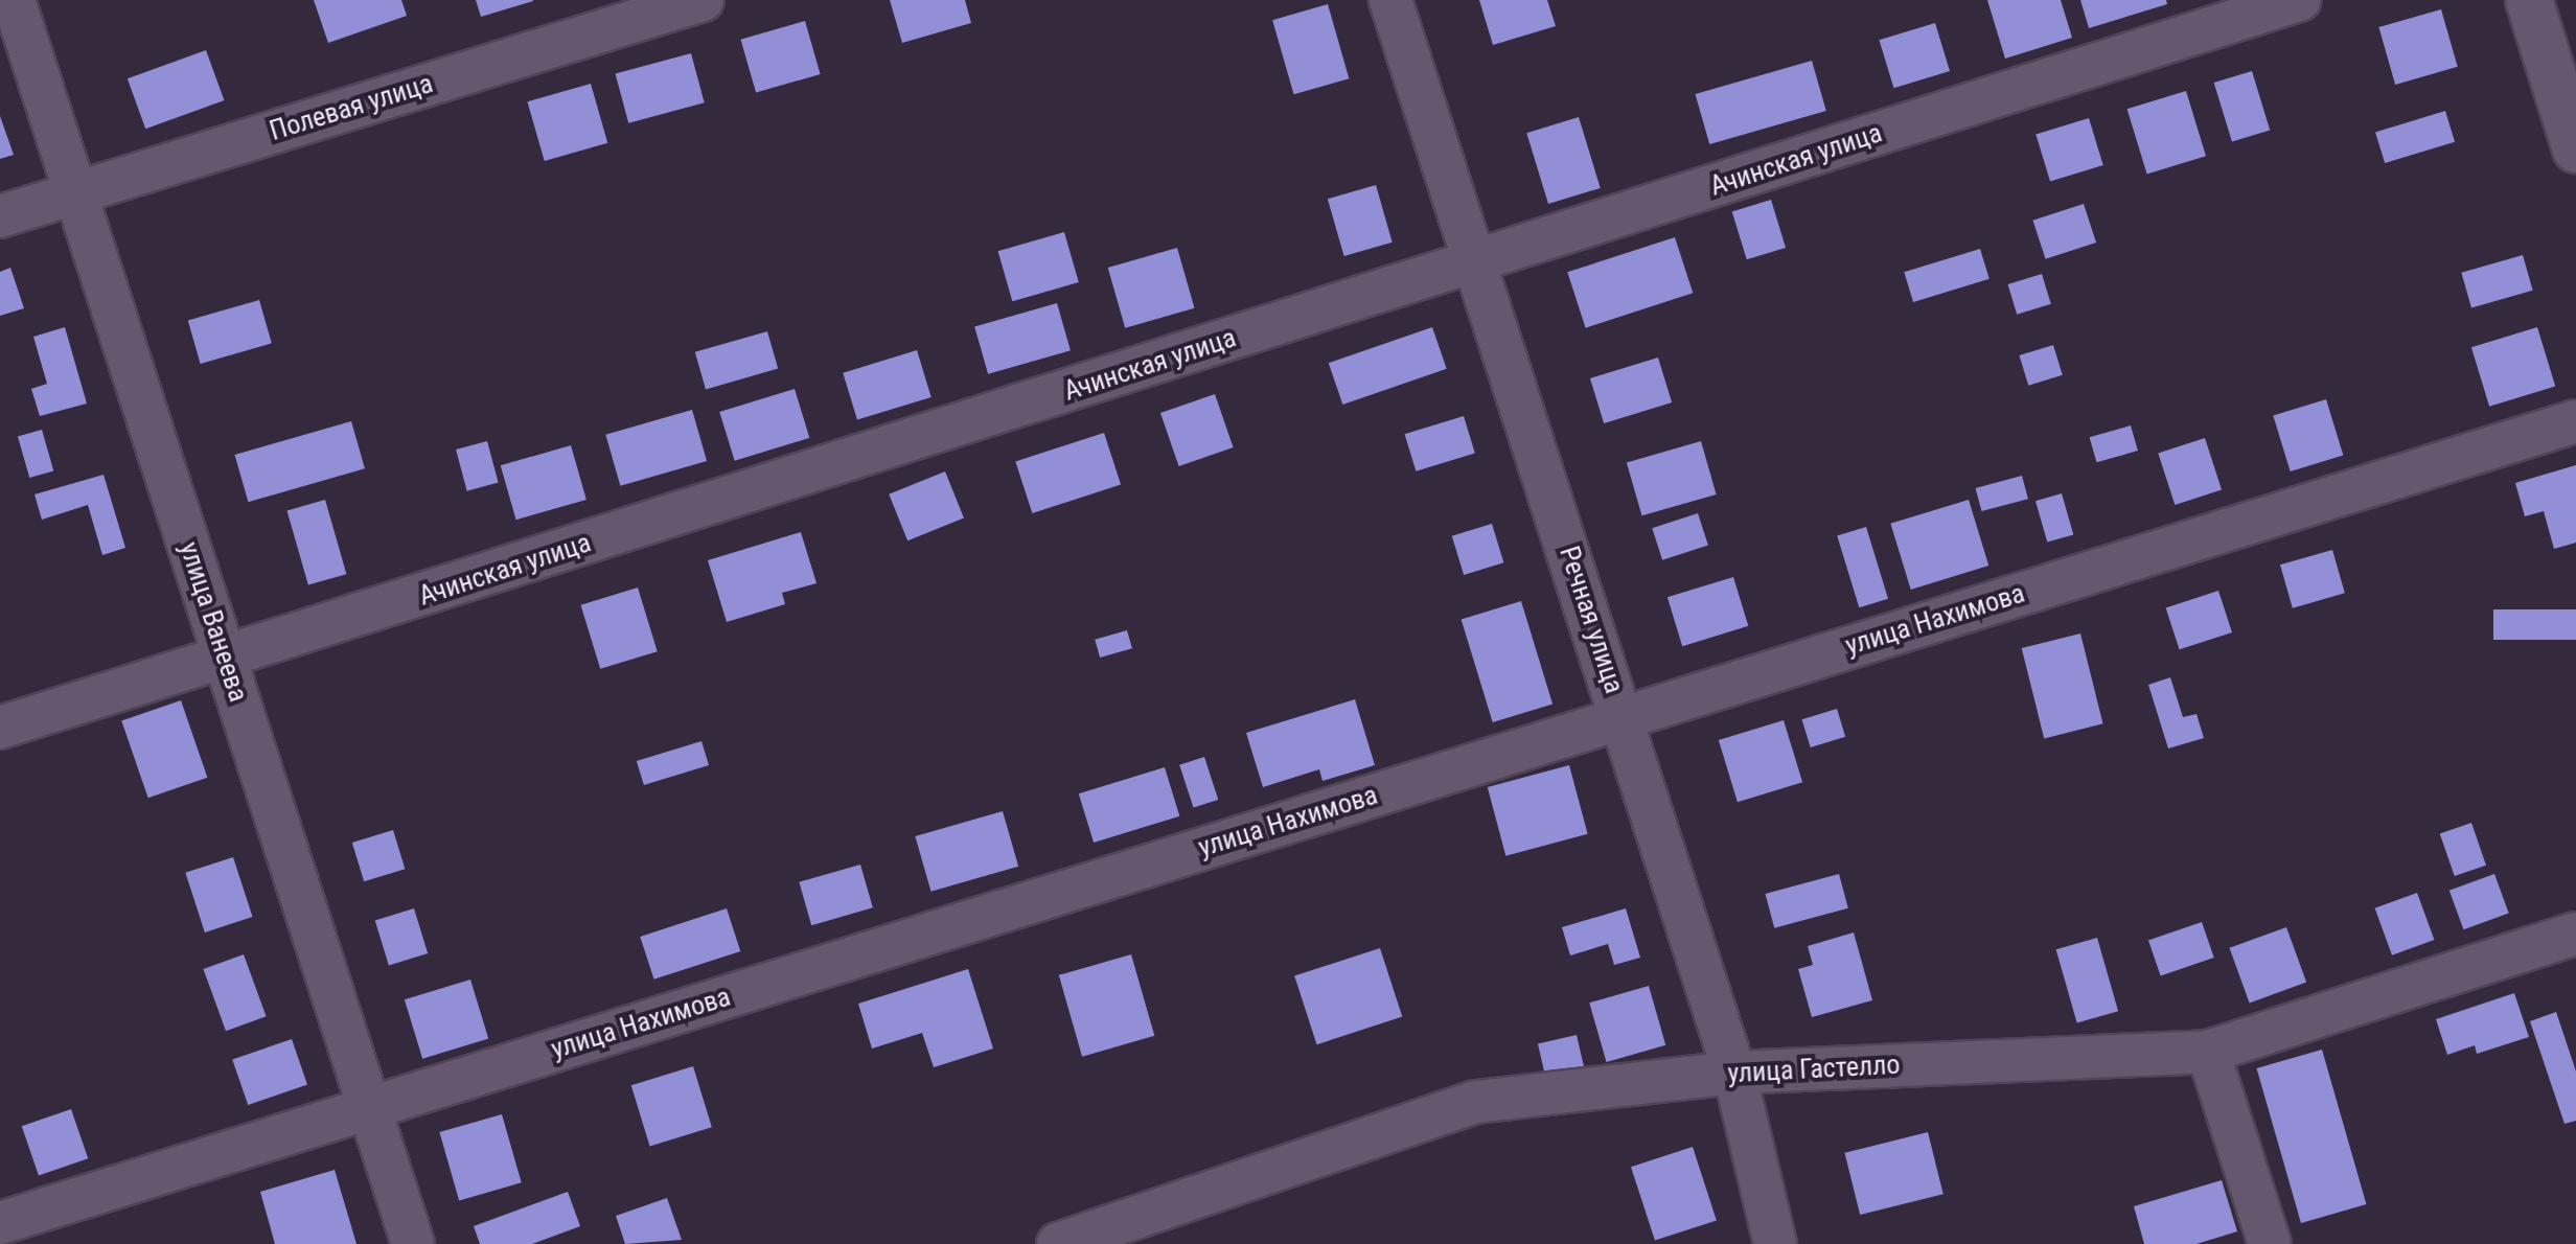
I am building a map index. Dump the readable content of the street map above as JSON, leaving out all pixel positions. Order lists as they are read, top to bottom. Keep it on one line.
{"streets":{"street":["Полевая улица","Ачинская улица","Речная улица","улица Нахимова","улица Ванеева","улица Гастелло"]},"crossings":[["Полевая улица","улица Ванеева"],["Ачинская улица","Речная улица"],["Ачинская улица","улица Ванеева"],["Речная улица","улица Нахимова"],["Речная улица","улица Гастелло"],["улица Нахимова","улица Ванеева"]]}
